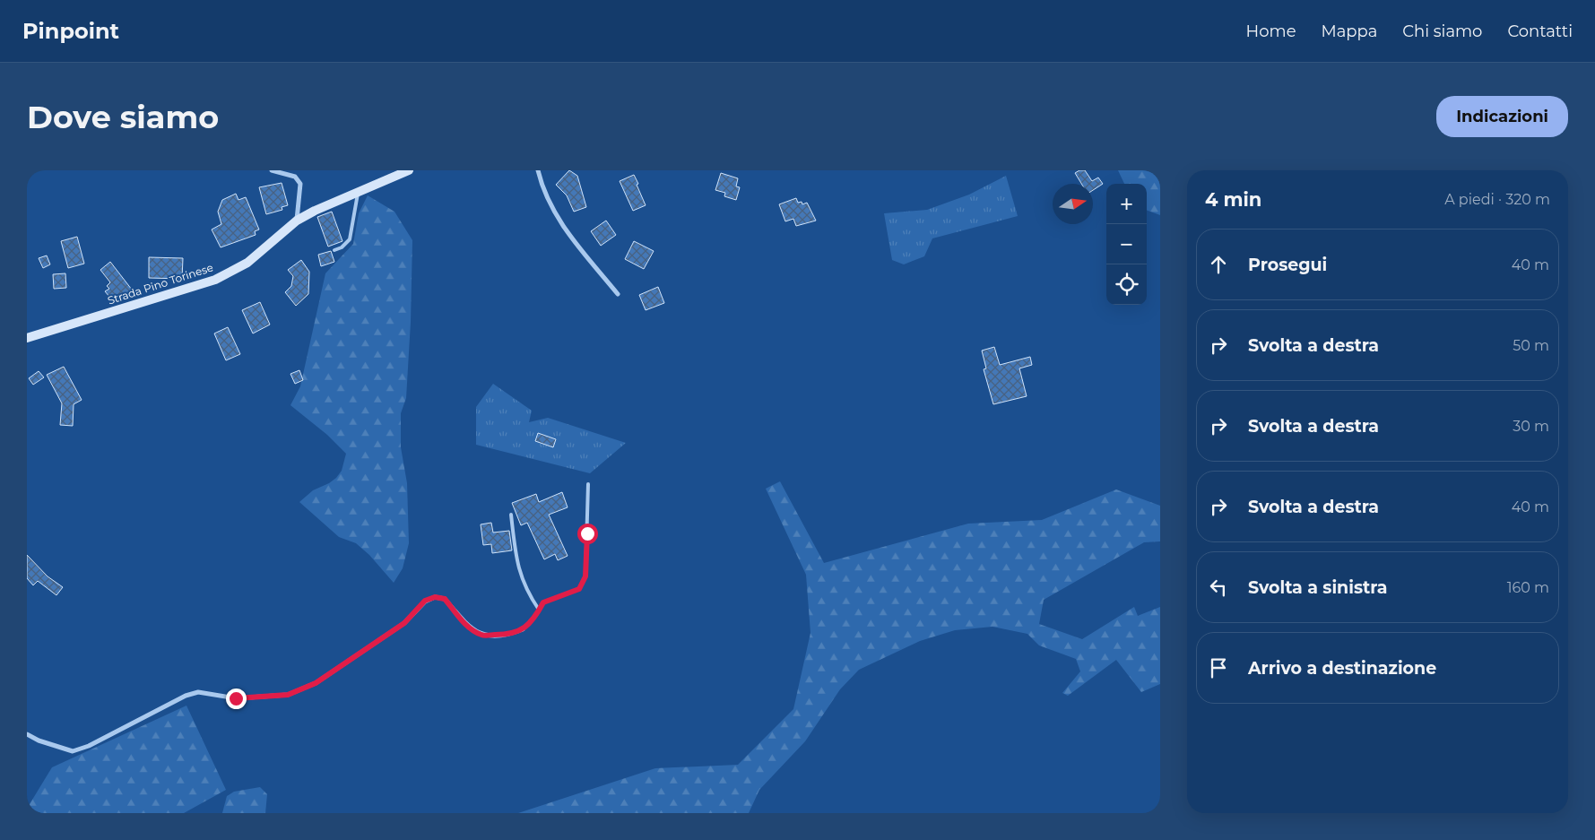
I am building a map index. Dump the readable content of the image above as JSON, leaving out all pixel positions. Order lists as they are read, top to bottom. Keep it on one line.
{"streets":{"street":["Strada Pino Torinese"]},"north":"right","page":{"header":"Pinpoint","nav":["Home","Mappa","Chi siamo","Contatti"],"buttons":"Indicazioni","title":"Dove siamo","heading":["4 min","A piedi · 320 m"],"map_buttons":["+","−"],"list":[["Prosegui","40 m"],["Svolta a destra","50 m"],["Svolta a destra","30 m"],["Svolta a destra","40 m"],["Svolta a sinistra","160 m"],"Arrivo a destinazione"]}}
